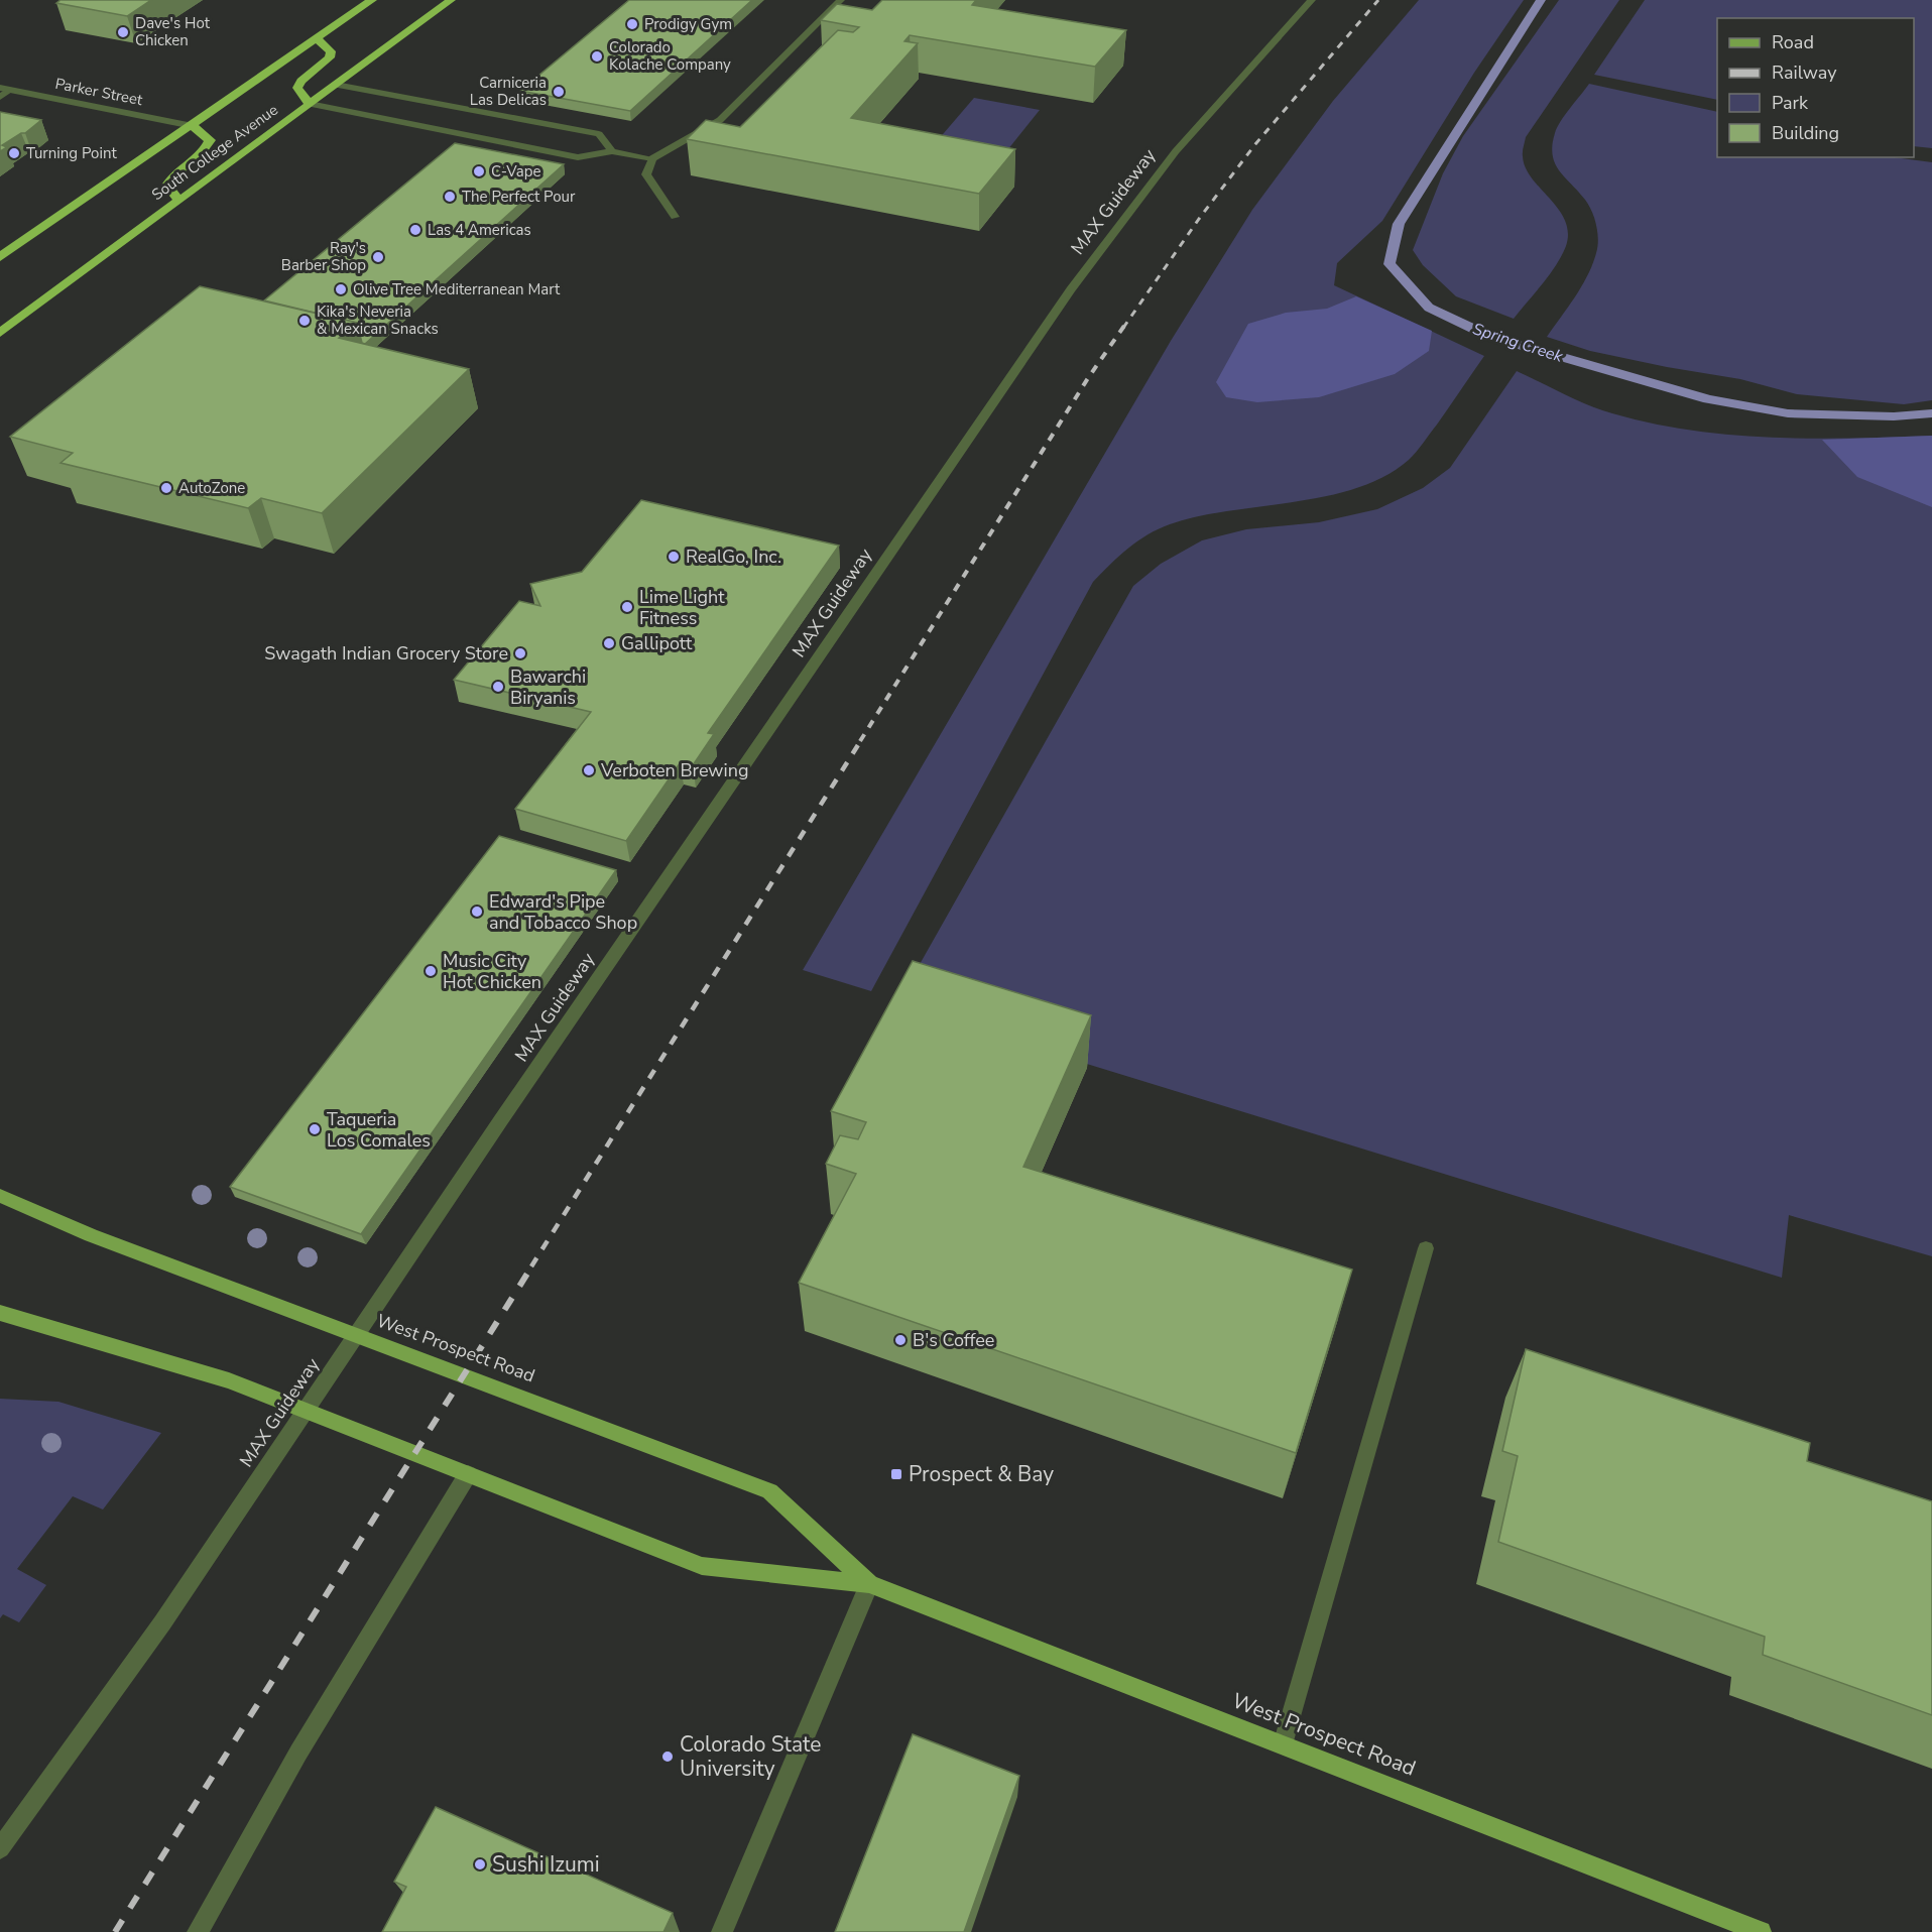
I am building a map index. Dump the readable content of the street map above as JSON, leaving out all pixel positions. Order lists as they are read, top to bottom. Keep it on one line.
{"streets":{"highway":["South College Avenue"],"main road":["West Prospect Road"],"street":["Parker Street","MAX Guideway"]},"crossings":[["Parker Street","South College Avenue"],["MAX Guideway","West Prospect Road"]],"water":["Spring Creek"],"places":{"other":["Prodigy Gym","Dave's Hot Chicken","Colorado Kolache Company","Carniceria Las Delicas","Turning Point","C-Vape","The Perfect Pour","Las 4 Americas","Ray's Barber Shop","Olive Tree Mediterranean Mart","Kika's Neveria & Mexican Snacks","AutoZone","RealGo, Inc.","Lime Light Fitness","Gallipott","Swagath Indian Grocery Store","Bawarchi Biryanis","Verboten Brewing","Edward's Pipe and Tobacco Shop","Music City Hot Chicken","Taqueria Los Comales","B's Coffee","Colorado State University","Sushi Izumi"],"transit":["Prospect & Bay"]},"legend":["Road","Railway","Park","Building"]}
